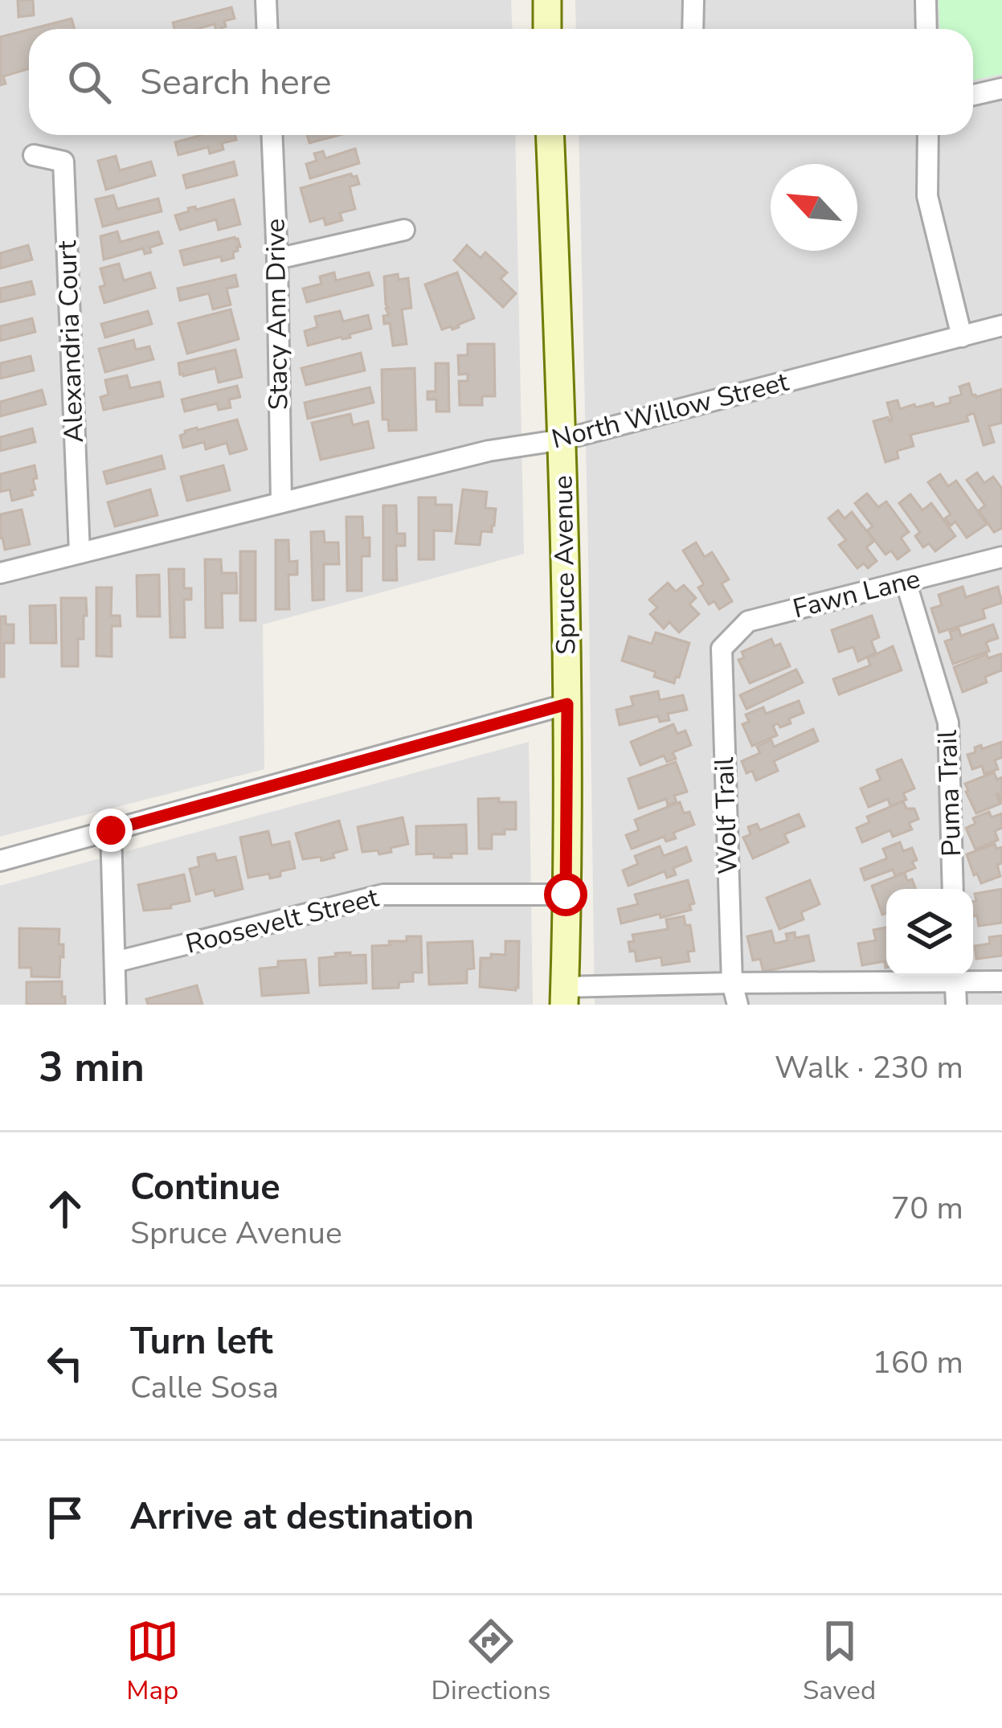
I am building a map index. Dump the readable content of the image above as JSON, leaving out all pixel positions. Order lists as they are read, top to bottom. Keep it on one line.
{"streets":{"main road":["Spruce Avenue"],"street":["Stacy Ann Drive","Alexandria Court","North Willow Street","Fawn Lane","Puma Trail","Wolf Trail","Roosevelt Street"]},"crossings":[["Stacy Ann Drive","North Willow Street"],["Alexandria Court","North Willow Street"],["North Willow Street","Spruce Avenue"],["Spruce Avenue","Roosevelt Street"],["Fawn Lane","Puma Trail"],["Fawn Lane","Wolf Trail"]],"north":"top left","page":{"search":"Search here","heading":["3 min","Walk · 230 m"],"list":[["Continue","Spruce Avenue","70 m"],["Turn left","Calle Sosa","160 m"],"Arrive at destination"],"nav":["Map","Directions","Saved"]}}
